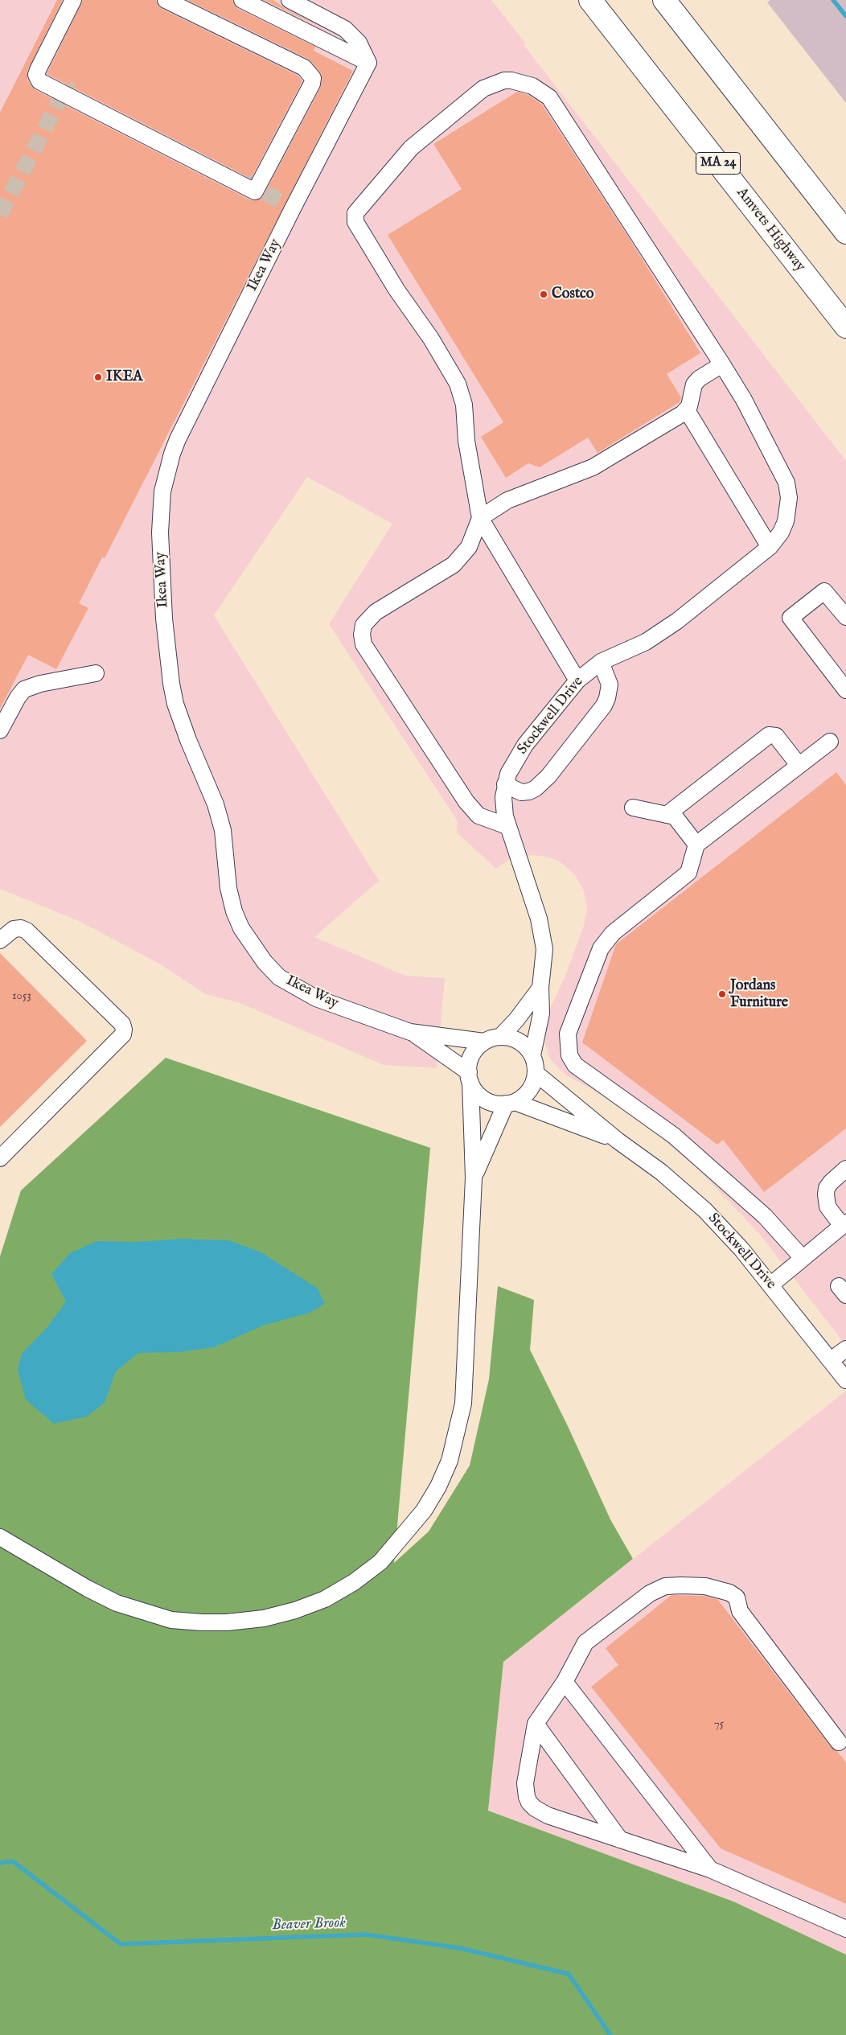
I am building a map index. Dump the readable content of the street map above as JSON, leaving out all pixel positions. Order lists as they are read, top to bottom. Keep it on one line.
{"streets":{"highway":["MA 24","Amvets Highway"],"street":["Ikea Way","Stockwell Drive"]},"crossings":[["Ikea Way","Stockwell Drive"]],"water":["Beaver Brook"],"places":["Costco","IKEA","Jordans Furniture"],"house_numbers":["1053","75"]}
